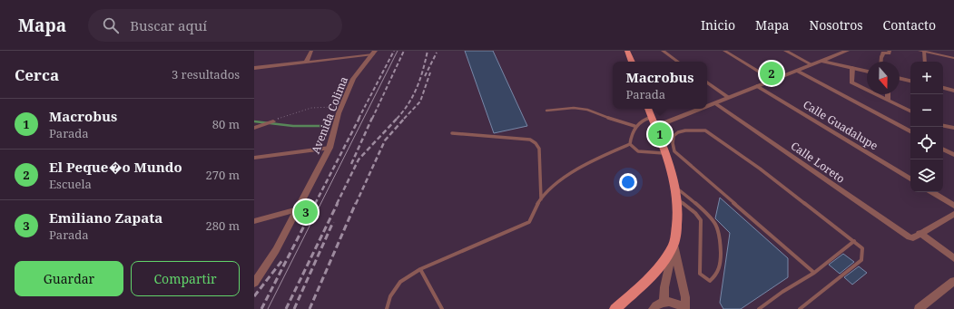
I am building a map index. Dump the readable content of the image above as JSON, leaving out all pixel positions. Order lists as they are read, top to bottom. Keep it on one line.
{"streets":{"street":["Avenida Colima","Calle Guadalupe","Calle Loreto"]},"north":"bottom","page":{"header":"Mapa","search":"Buscar aquí","nav":["Inicio","Mapa","Nosotros","Contacto"],"heading":["Cerca","3 resultados"],"pins":["2","1","3"],"map_buttons":["+","−"],"popup":["Macrobus","Parada"],"list":[{"mark":"1","name":"Macrobus","note":"Parada","value":"80 m"},{"mark":"2","name":"El Peque�o Mundo","note":"Escuela","value":"270 m"},{"mark":"3","name":"Emiliano Zapata","note":"Parada","value":"280 m"}],"buttons":["Guardar","Compartir"]}}
